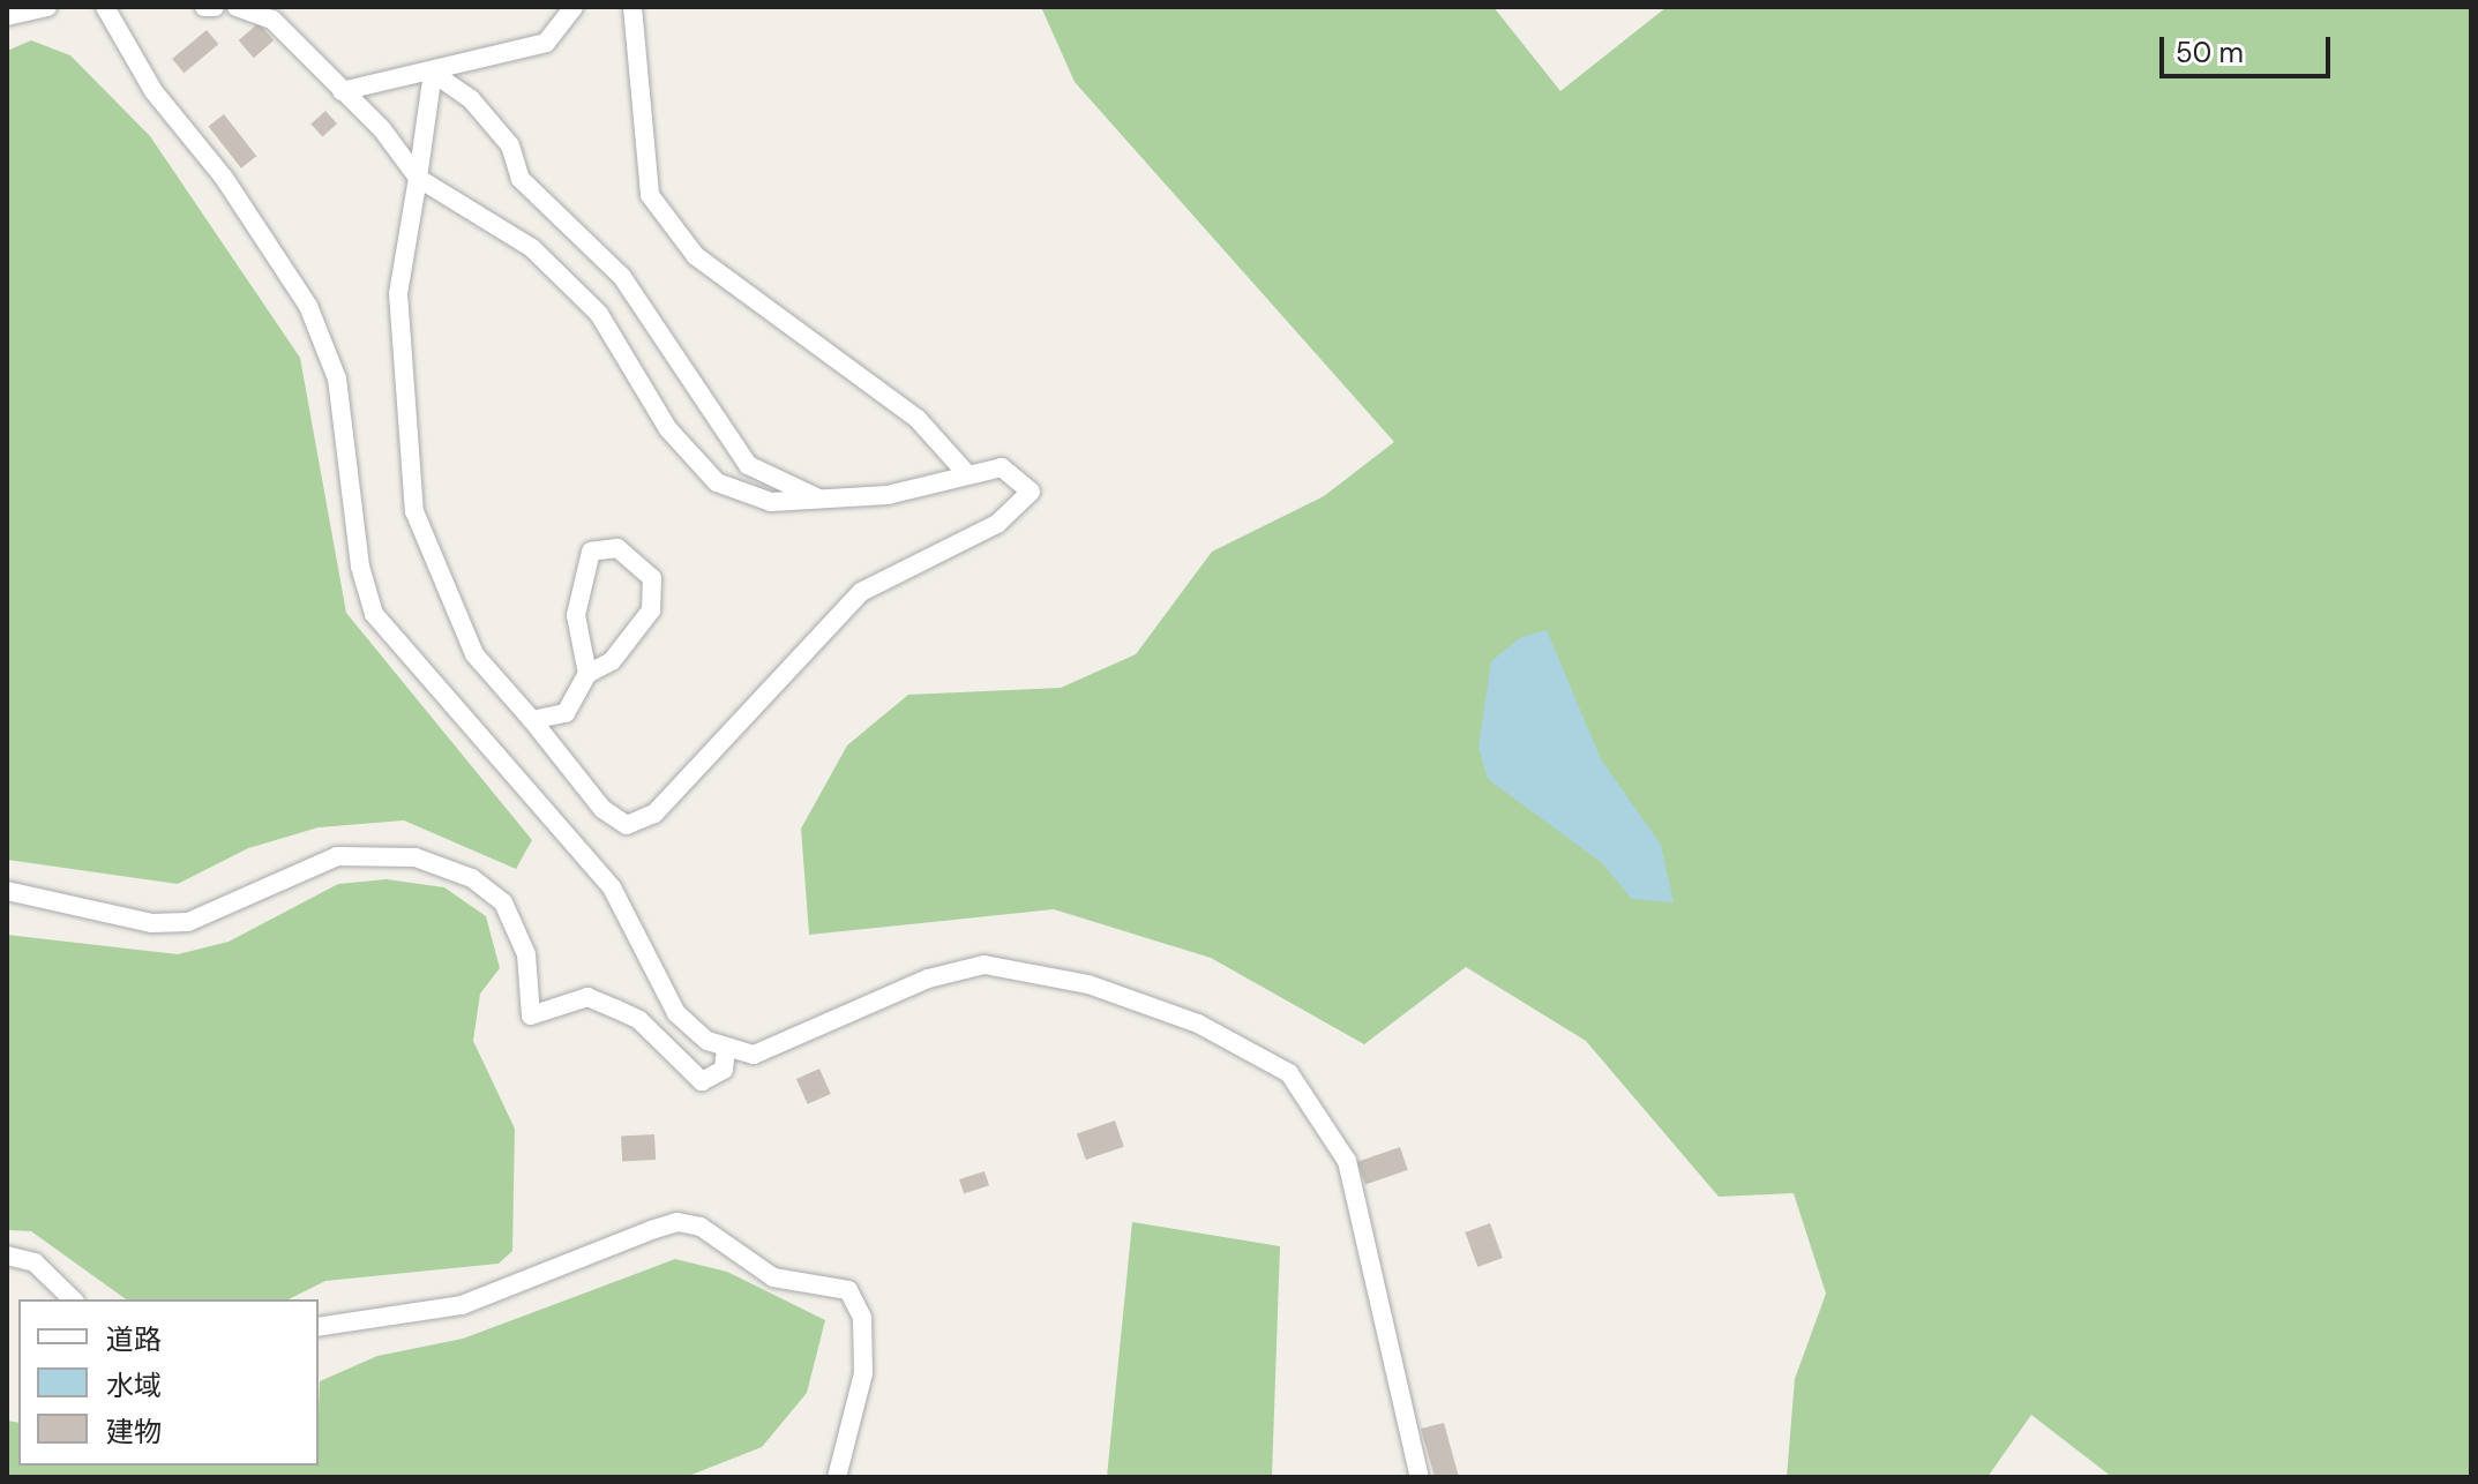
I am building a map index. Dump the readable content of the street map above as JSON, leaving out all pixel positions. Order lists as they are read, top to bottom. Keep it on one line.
{"legend":["道路","水域","建物"],"scale_bar":"50 m"}
